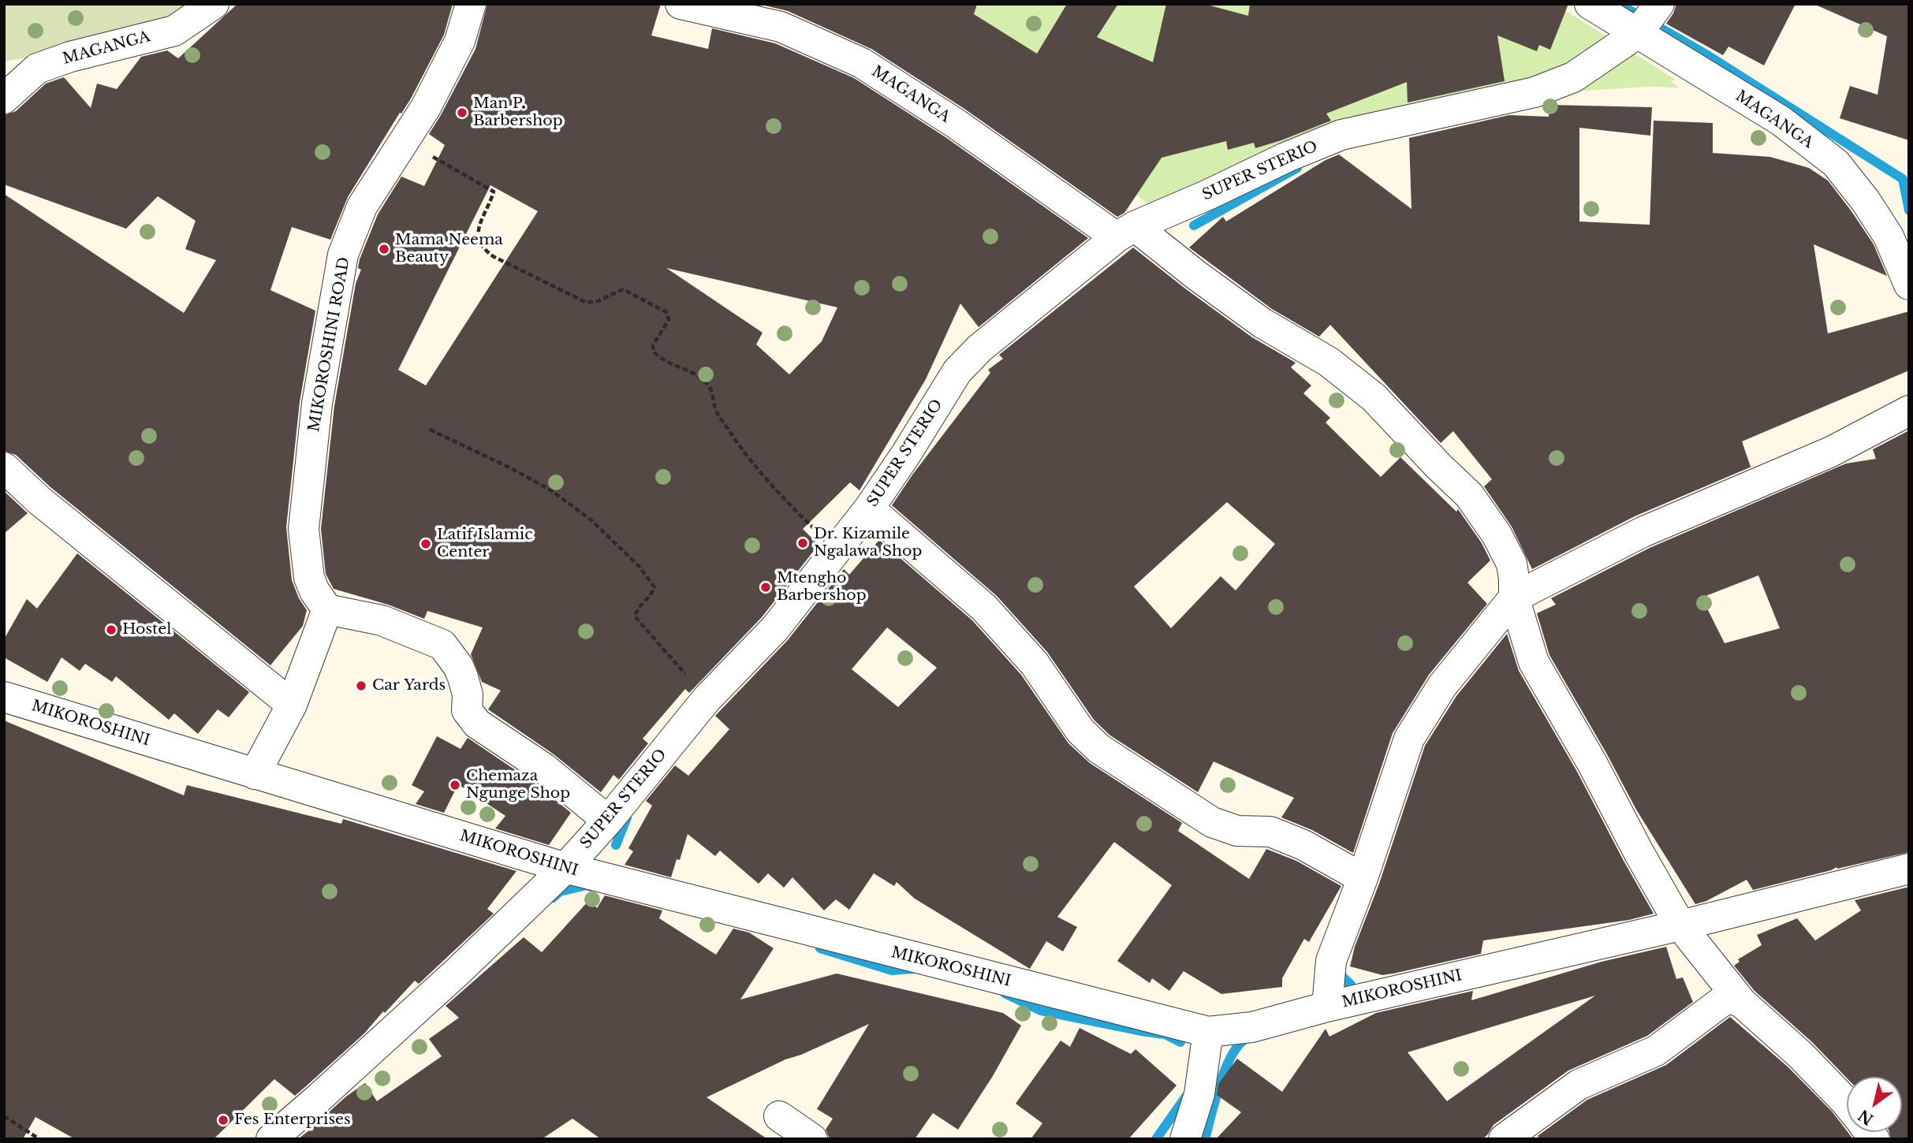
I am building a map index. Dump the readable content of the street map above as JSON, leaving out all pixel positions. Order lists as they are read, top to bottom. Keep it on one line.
{"streets":{"street":["MAGANGA","SUPER STERIO","MIKOROSHINI ROAD","MIKOROSHINI"]},"crossings":[["MAGANGA","SUPER STERIO"],["MAGANGA","MIKOROSHINI"],["SUPER STERIO","MIKOROSHINI"]],"places":["Man P. Barbershop","Mama Neema Beauty","Dr. Kizamile Ngalawa Shop","Latif Islamic Center","Mtengho Barbershop","Hostel","Car Yards","Chemaza Ngunge Shop","Fes Enterprises"],"north":"bottom left"}
